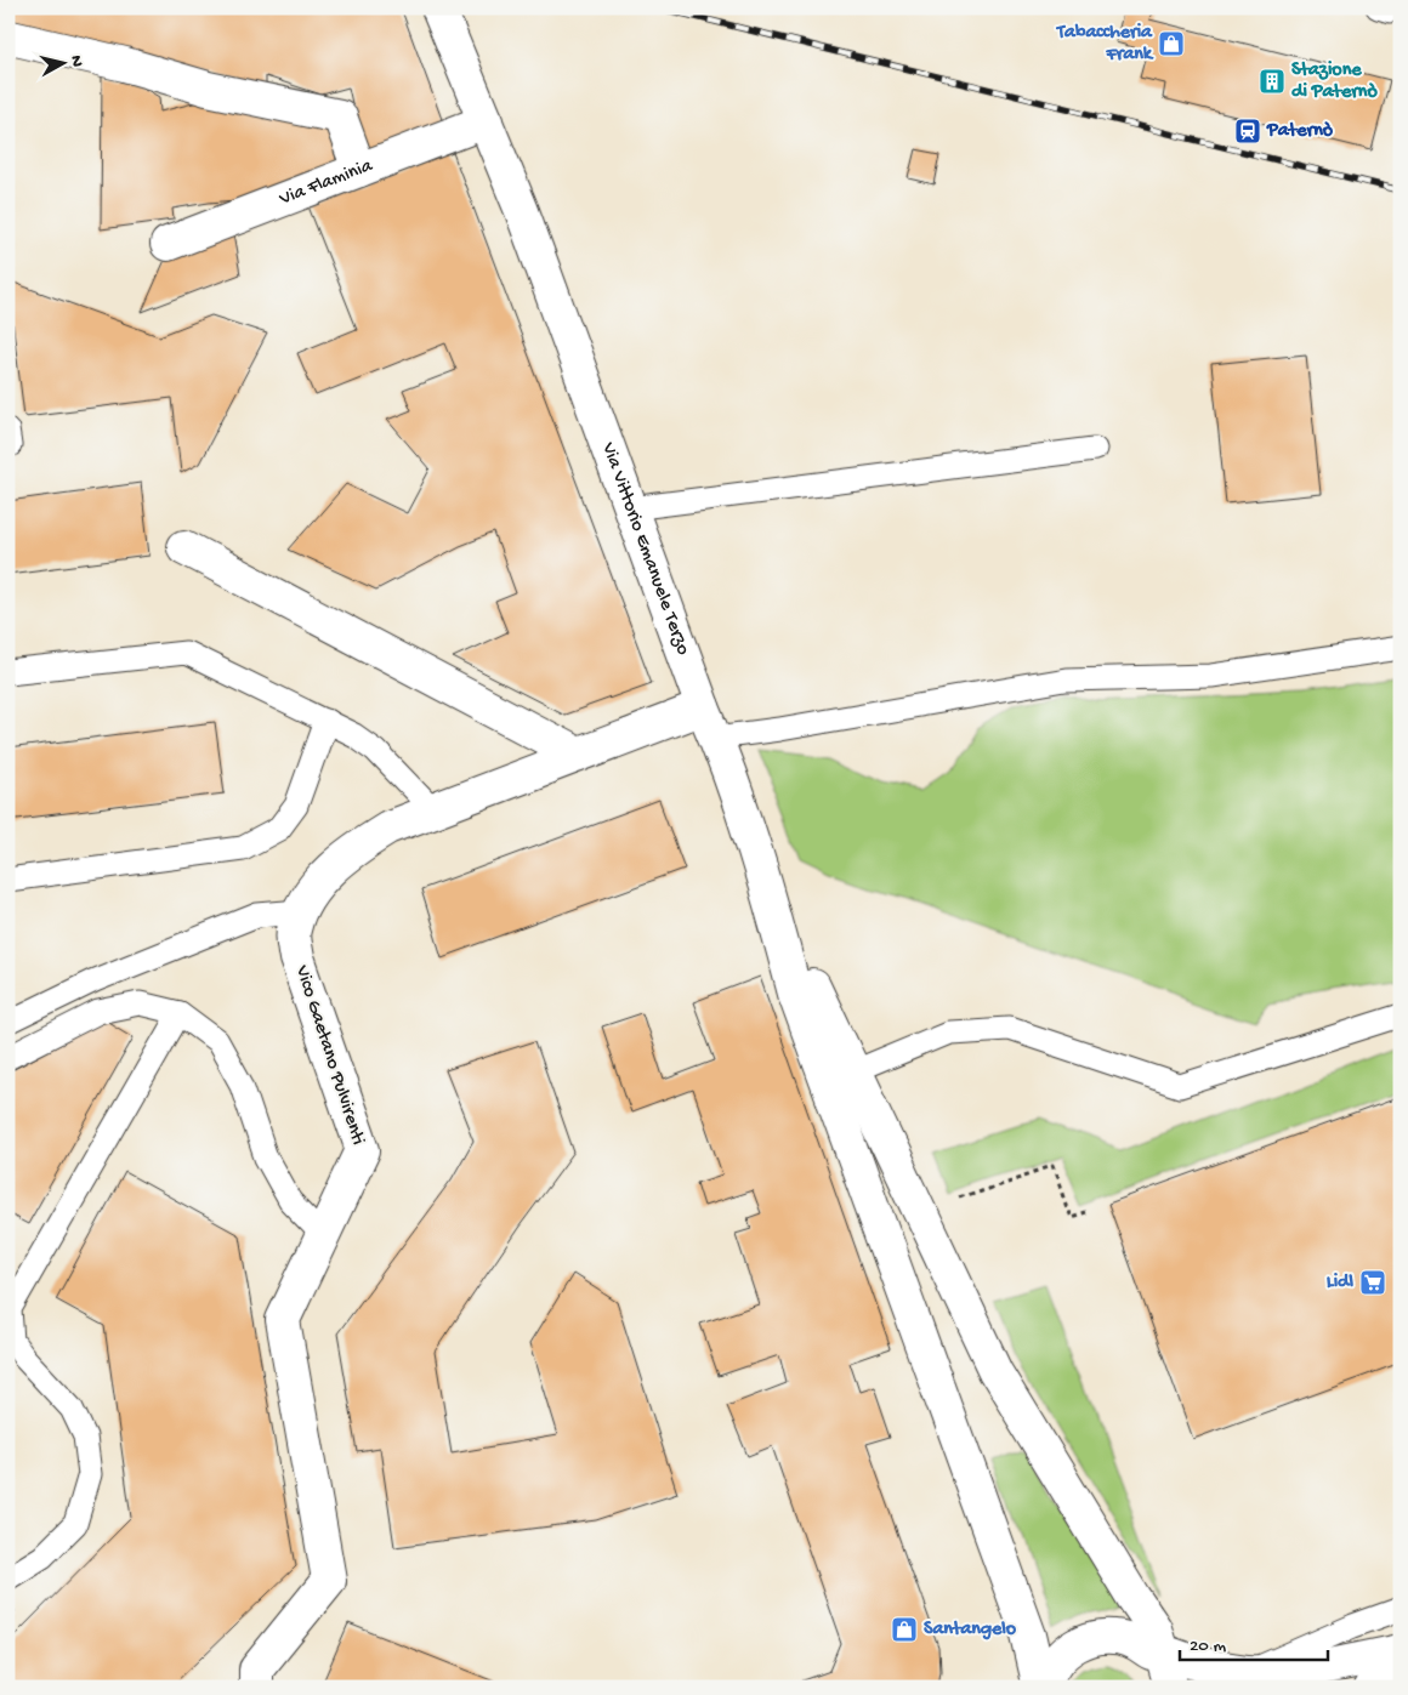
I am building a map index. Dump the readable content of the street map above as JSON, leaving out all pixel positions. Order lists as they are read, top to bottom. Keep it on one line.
{"streets":{"street":["Via Flaminia","Via Vittorio Emanuele Terzo","Vico Gaetano Pulvirenti"]},"crossings":[["Via Vittorio Emanuele Terzo","Vico Gaetano Pulvirenti"]],"places":{"shop":["Tabaccheria Frank","Santangelo"],"building":["Stazione di Paternò"],"station":["Paternò"],"supermarket":["Lidl"]},"scale_bar":"20 m","north":"right"}
